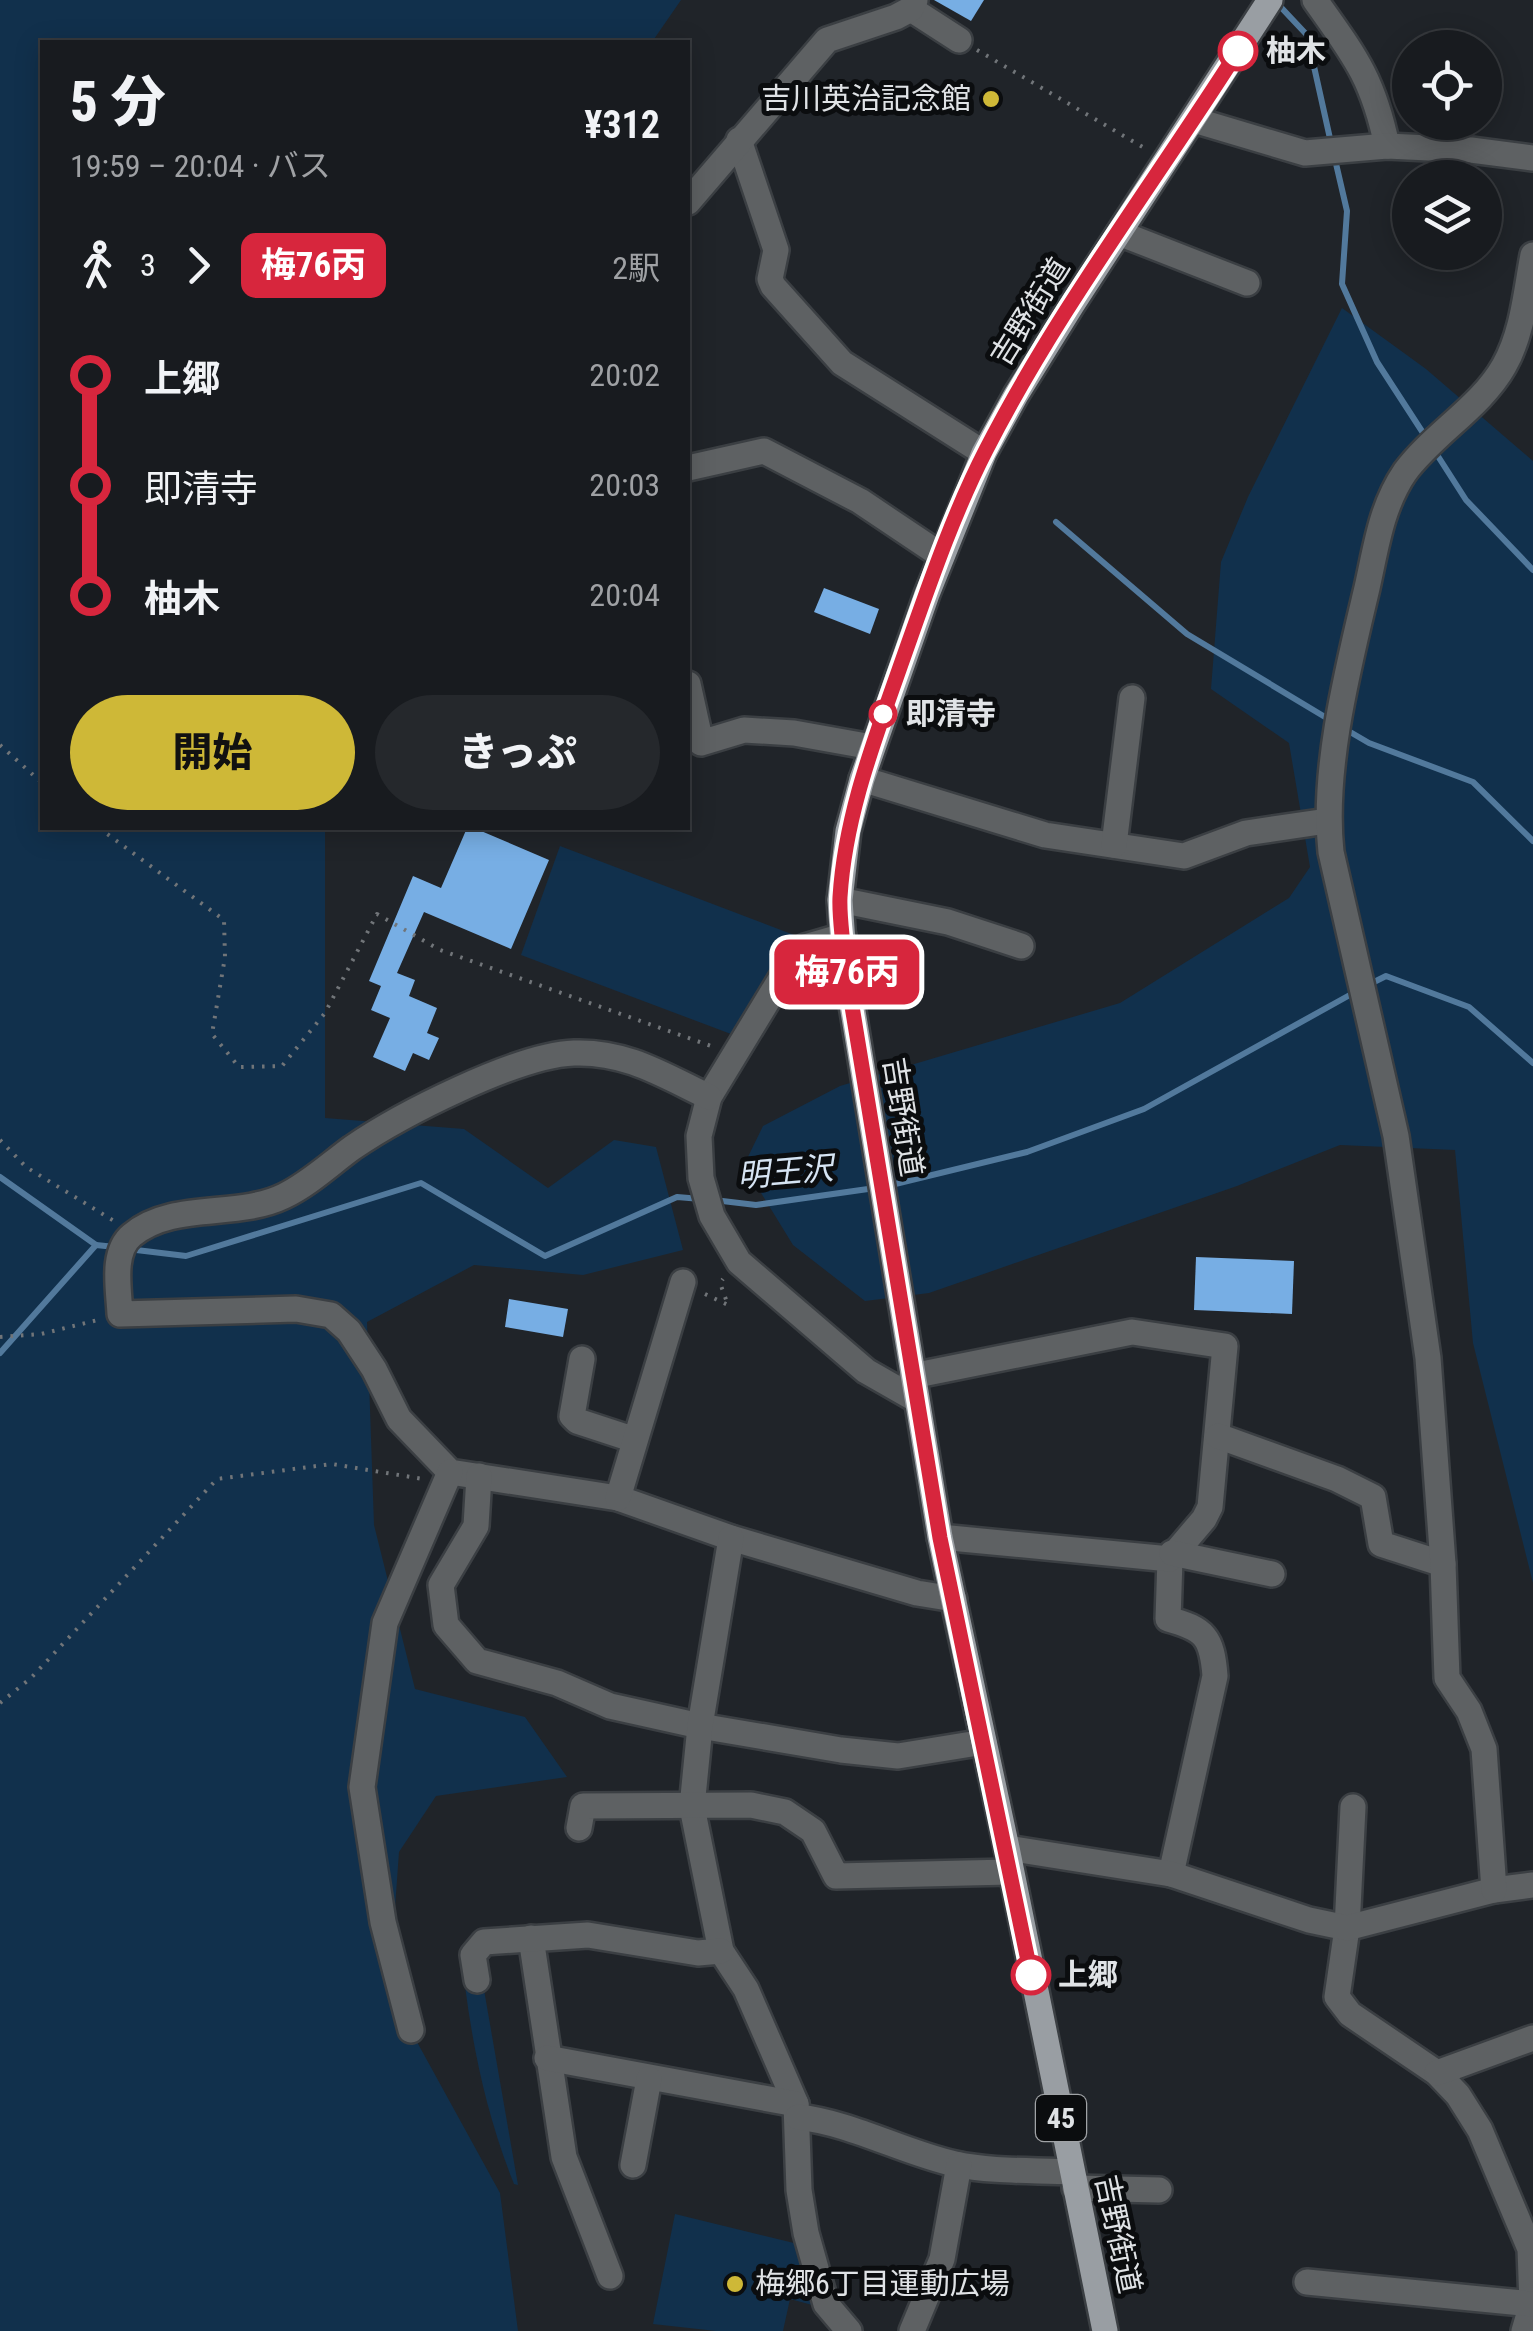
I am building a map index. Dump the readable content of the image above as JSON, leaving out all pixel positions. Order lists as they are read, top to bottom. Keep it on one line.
{"streets":{"main road":["吉野街道","45"]},"water":["明王沢"],"places":["柚木","吉川英治記念館","即清寺","上郷","梅郷6丁目運動広場"],"lines":["bus line 梅76丙"],"page":{"on_map":"梅76丙","heading":["5 分","19:59 – 20:04 · バス","¥312"],"legs":["3","梅76丙","2駅"],"list":[{"name":"上郷","value":"20:02"},{"name":"即清寺","value":"20:03"},{"name":"柚木","value":"20:04"}],"buttons":["開始","きっぷ"]}}
